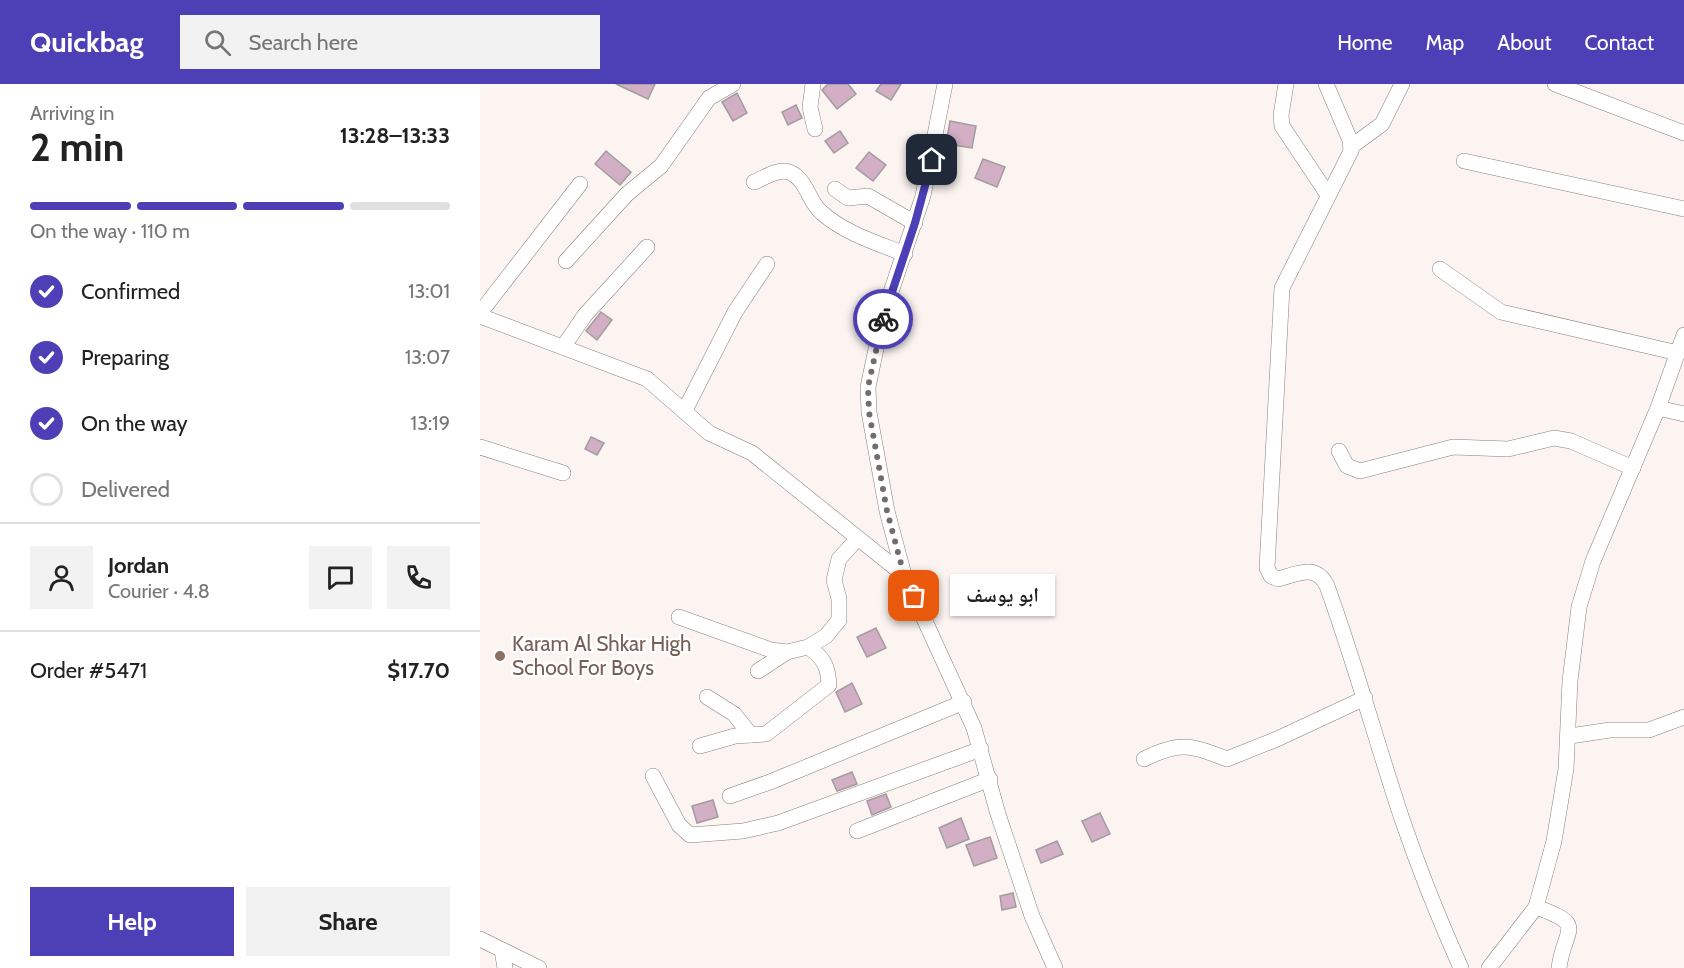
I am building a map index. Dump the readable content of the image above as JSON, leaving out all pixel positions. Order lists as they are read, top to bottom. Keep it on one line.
{"places":["ابو يوسف","Karam Al Shkar High School For Boys"],"page":{"header":"Quickbag","search":"Search here","nav":["Home","Map","About","Contact"],"heading":["2 min","Arriving in","13:28–13:33"],"panel":["Jordan","Courier · 4.8","Order #5471","$17.70"],"bar":"On the way · 110 m","list":[["Confirmed","13:01"],["Preparing","13:07"],["On the way","13:19"],"Delivered"],"bubble":"ابو يوسف","buttons":["Help","Share"]}}
